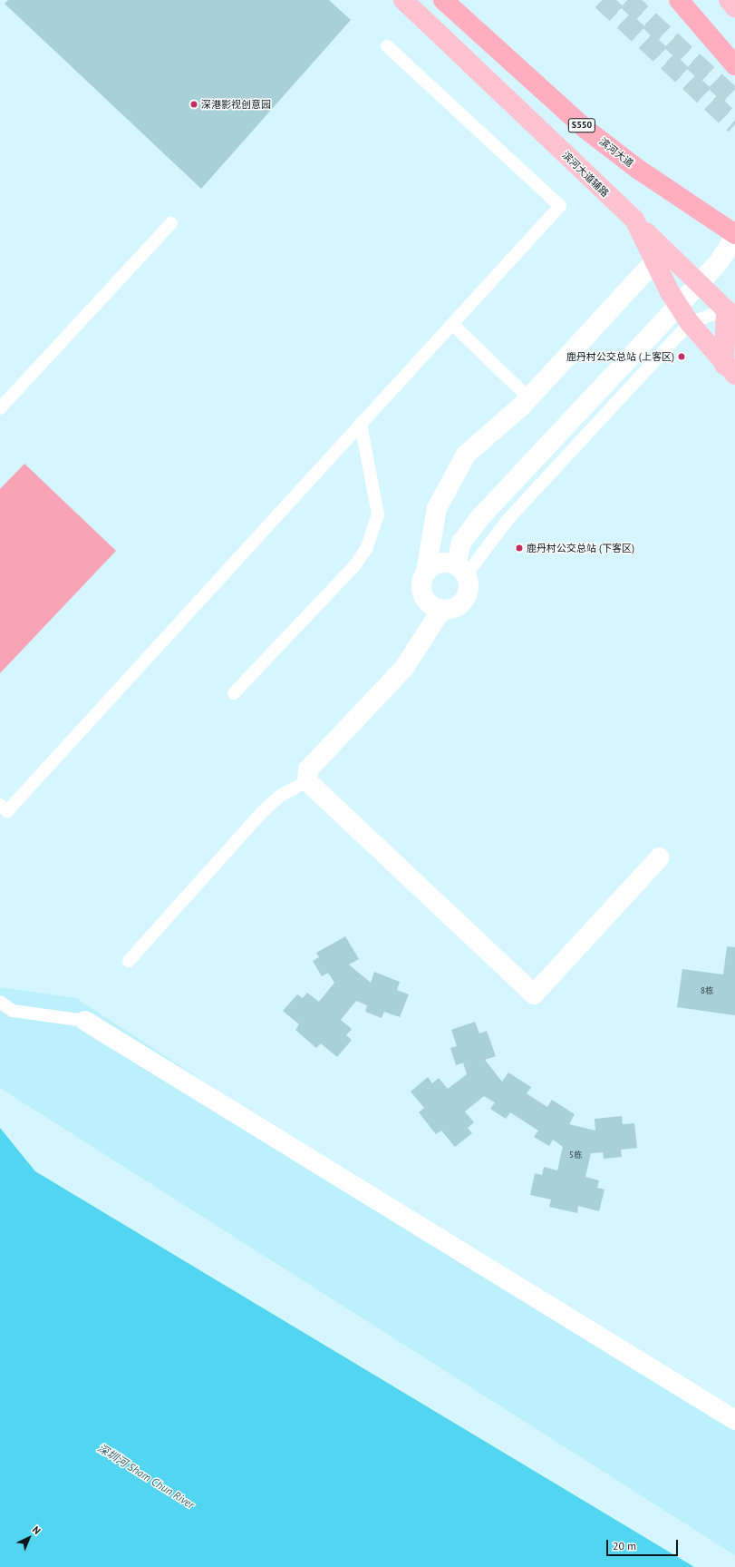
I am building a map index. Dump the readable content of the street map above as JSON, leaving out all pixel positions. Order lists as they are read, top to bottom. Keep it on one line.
{"streets":{"highway":["S550","滨河大道"],"main road":["滨河大道辅路"]},"water":["深圳河 Sham Chun River"],"places":["深港影视创意园","鹿丹村公交总站 (上客区)","鹿丹村公交总站 (下客区)"],"house_numbers":["8栋","5栋"],"scale_bar":"20 m","north":"top right"}
